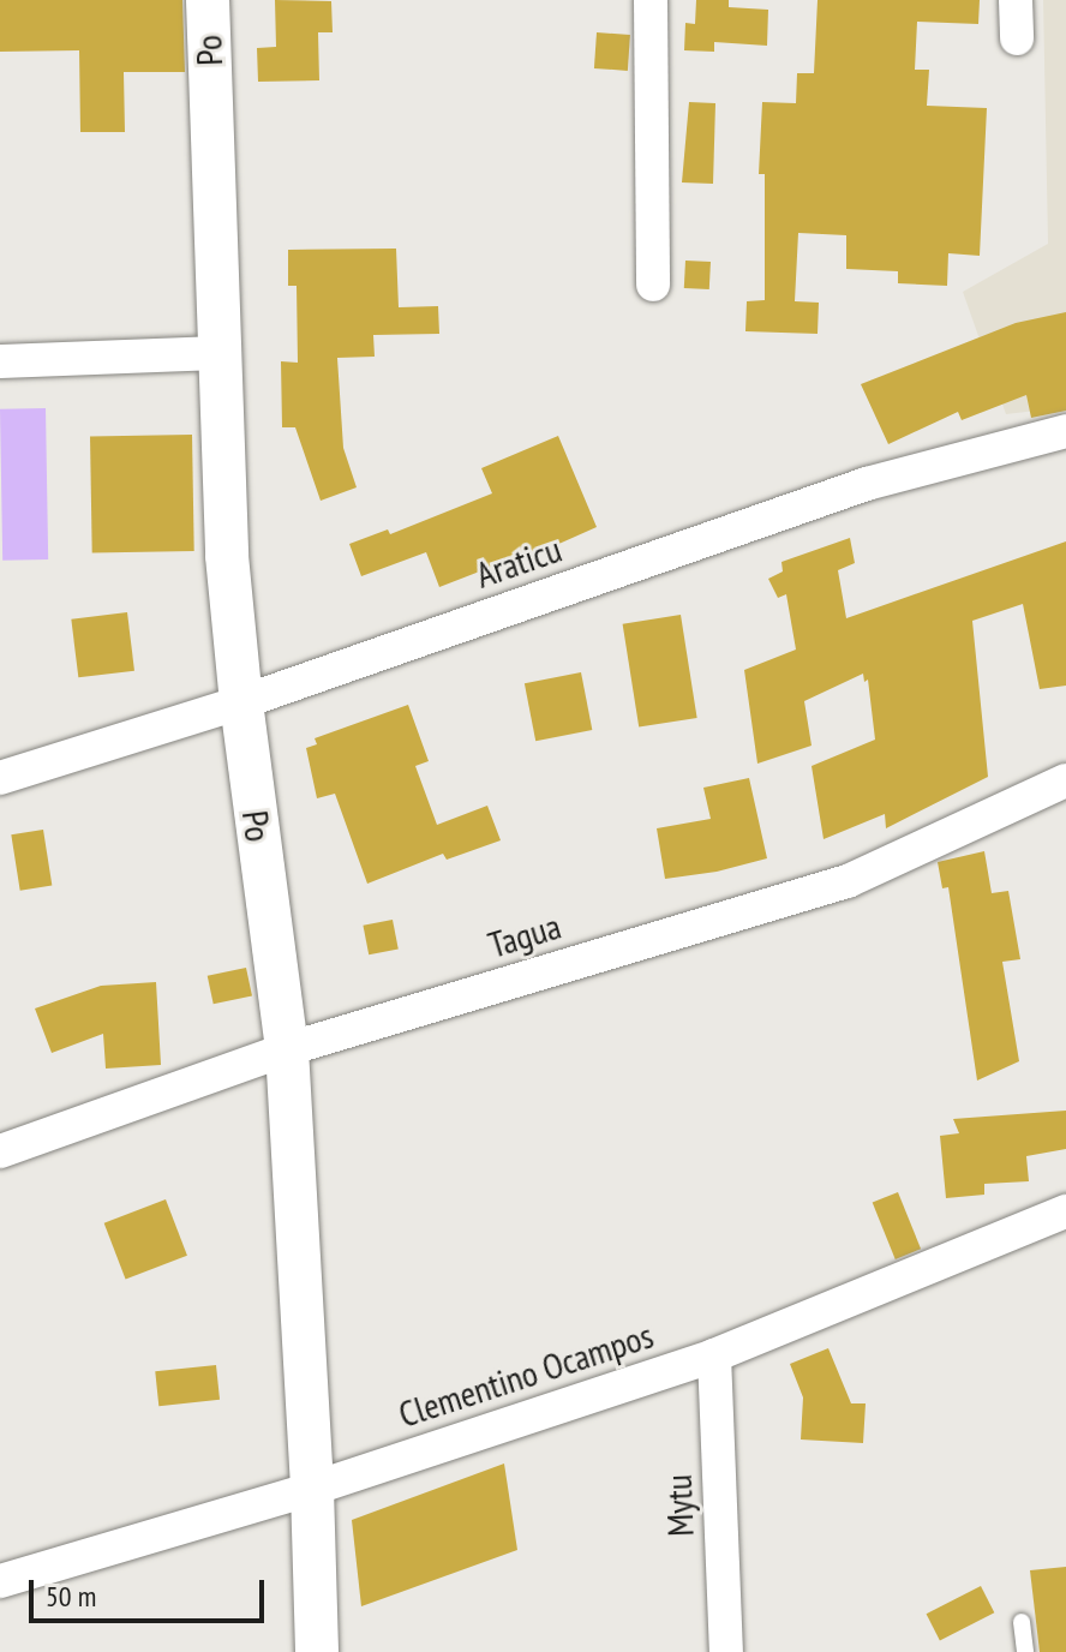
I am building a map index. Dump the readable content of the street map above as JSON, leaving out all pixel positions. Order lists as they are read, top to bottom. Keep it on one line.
{"streets":{"street":["Po","Araticu","Tagua","Clementino Ocampos","Mytu"]},"crossings":[["Po","Araticu"],["Po","Tagua"],["Po","Clementino Ocampos"],["Clementino Ocampos","Mytu"]],"scale_bar":"50 m"}
